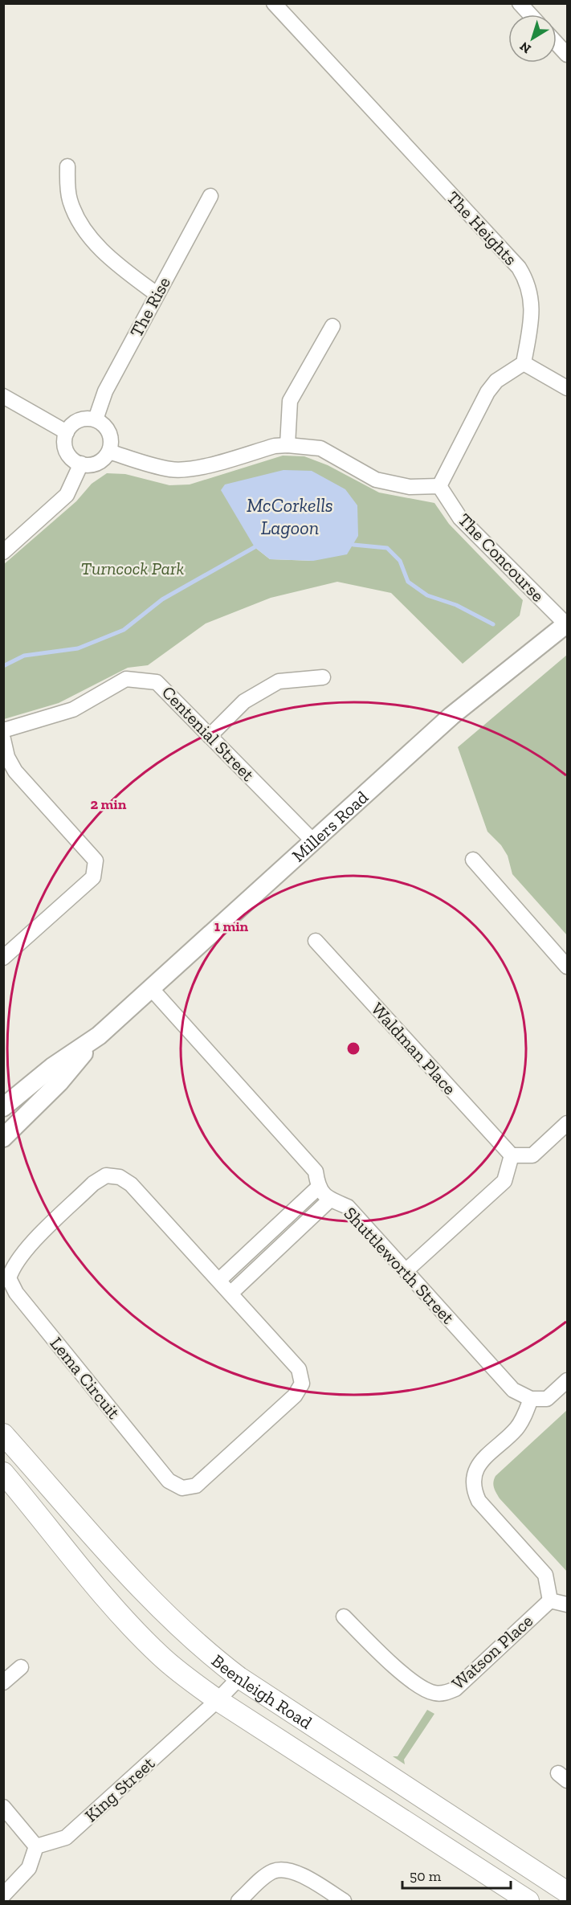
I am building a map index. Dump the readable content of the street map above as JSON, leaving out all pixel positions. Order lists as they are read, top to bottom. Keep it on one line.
{"streets":{"main road":["Beenleigh Road"],"street":["The Heights","The Rise","The Concourse","Centenial Street","Millers Road","Waldman Place","Shuttleworth Street","Lema Circuit","Watson Place","King Street"]},"crossings":[["The Concourse","Millers Road"],["Centenial Street","Millers Road"],["Millers Road","Shuttleworth Street"],["Beenleigh Road","King Street"]],"water":["McCorkells Lagoon"],"parks":["Turncock Park"],"scale_bar":"50 m","north":"bottom left","rings":["2 min","1 min"]}
